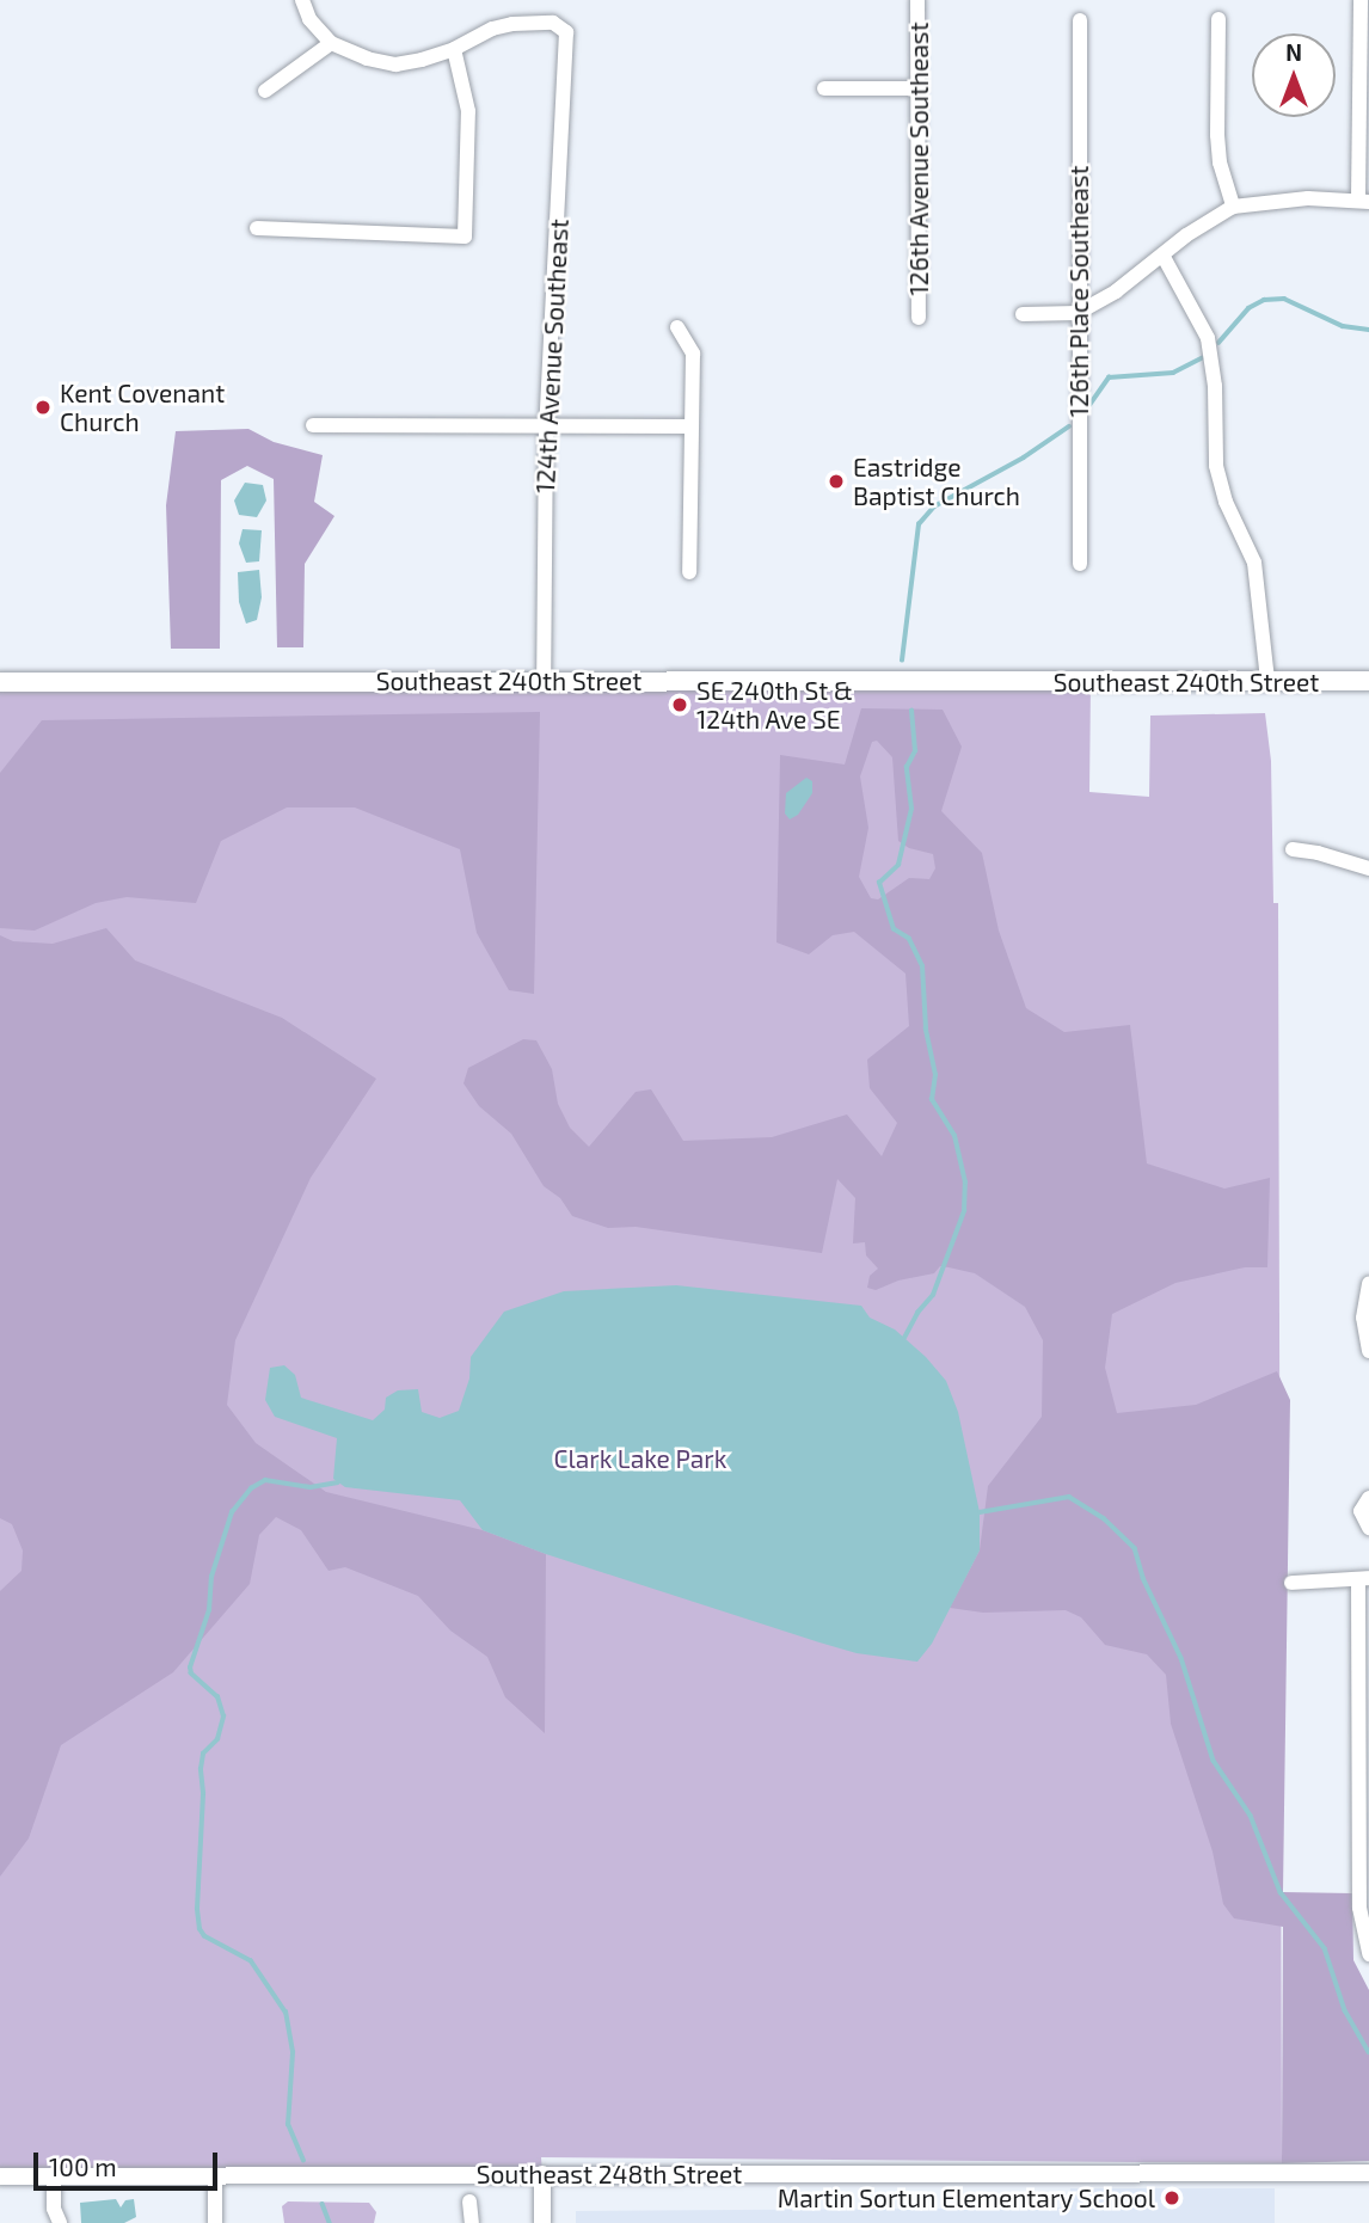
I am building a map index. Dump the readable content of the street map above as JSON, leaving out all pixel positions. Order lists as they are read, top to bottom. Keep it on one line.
{"streets":{"main road":["Southeast 240th Street"],"street":["126th Avenue Southeast","126th Place Southeast","124th Avenue Southeast","Southeast 248th Street"]},"crossings":[["124th Avenue Southeast","Southeast 240th Street"]],"parks":["Clark Lake Park"],"places":["Kent Covenant Church","Eastridge Baptist Church","SE 240th St & 124th Ave SE","Martin Sortun Elementary School"],"scale_bar":"100 m","north":"top"}
